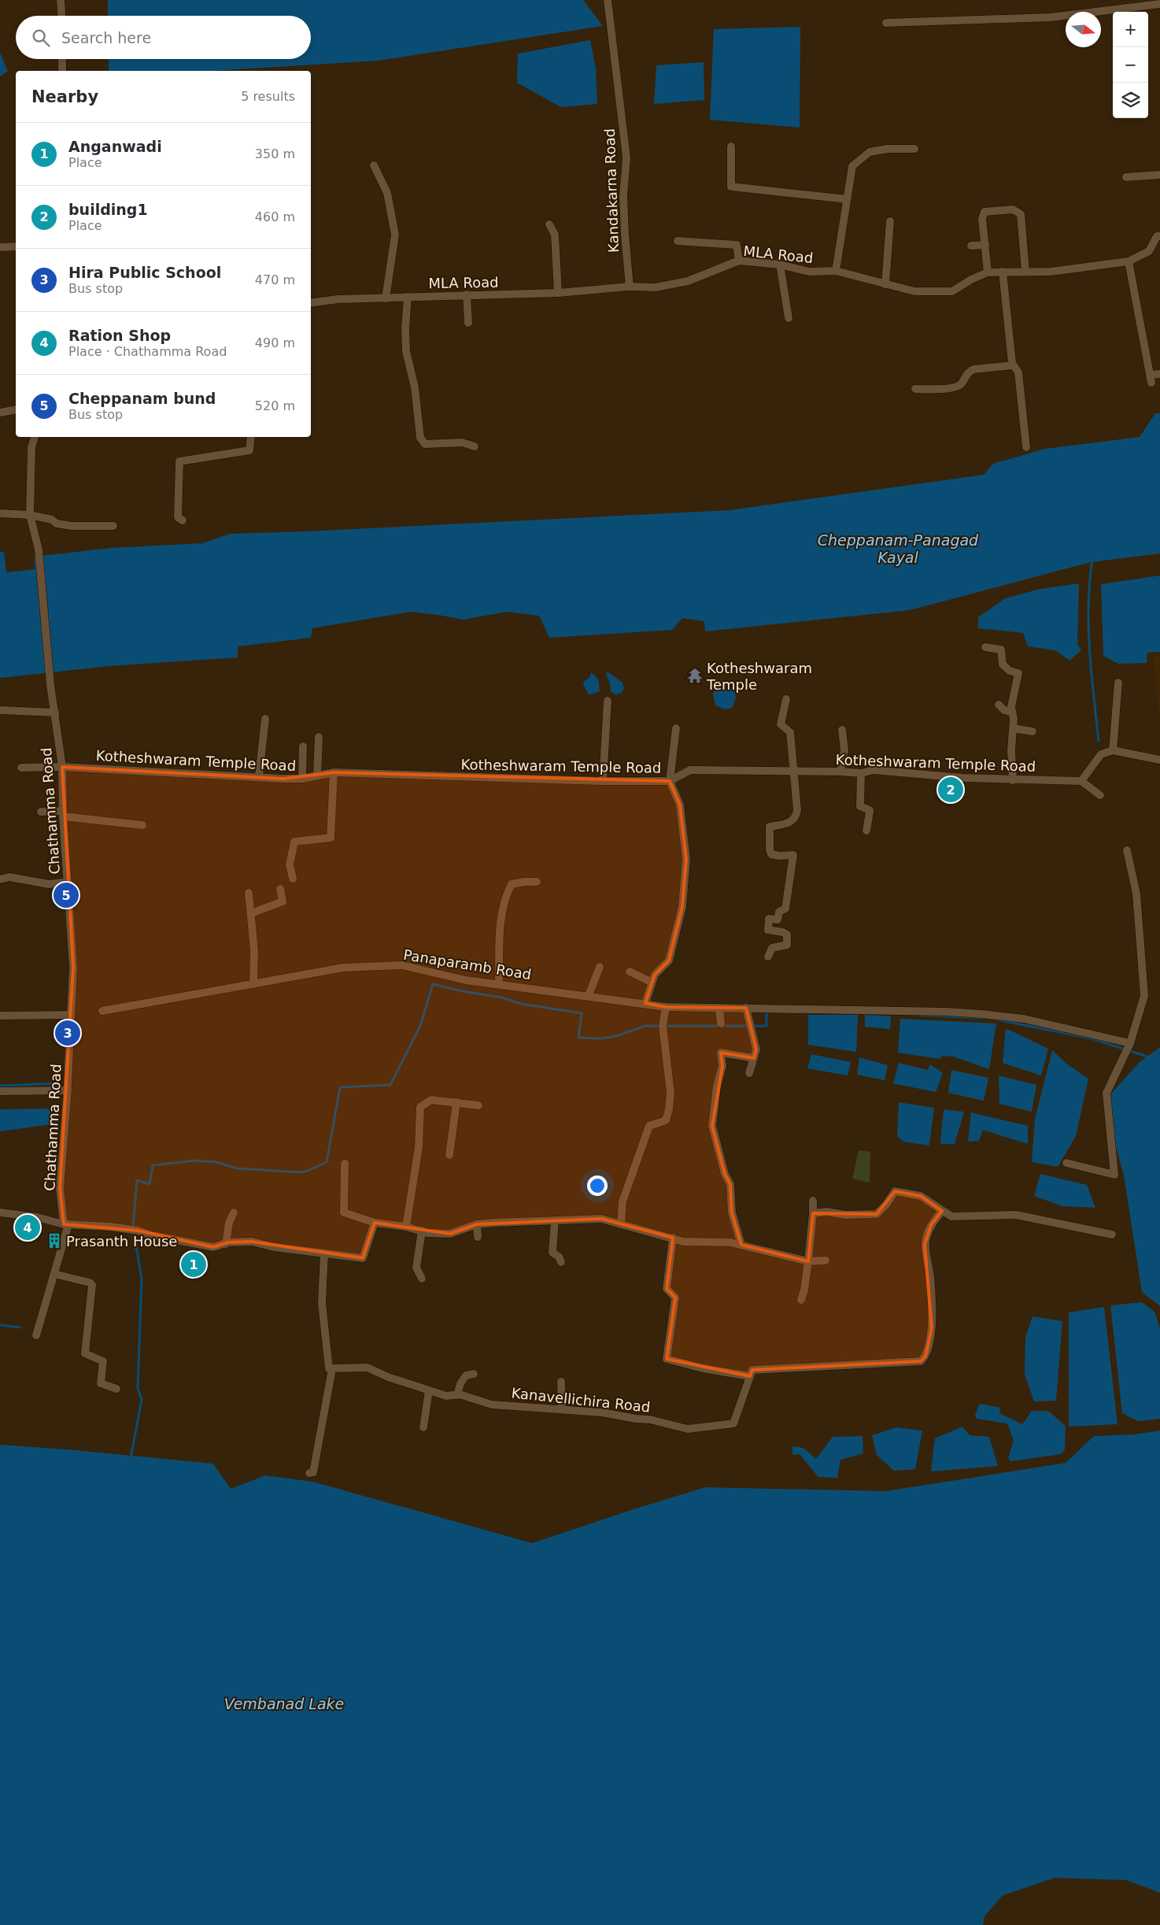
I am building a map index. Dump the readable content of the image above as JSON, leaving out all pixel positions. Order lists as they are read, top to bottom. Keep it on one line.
{"streets":{"street":["Kandakarna Road","MLA Road","Kotheshwaram Temple Road","Chathamma Road","Panaparamb Road","Kanavellichira Road"]},"crossings":[["Kandakarna Road","MLA Road"],["Kotheshwaram Temple Road","Chathamma Road"]],"water":["Cheppanam-Panagad Kayal","Vembanad Lake"],"places":{"temple":["Kotheshwaram Temple"],"building":["Prasanth House"]},"north":"right","page":{"map_buttons":["+","−"],"search":"Search here","heading":["Nearby","5 results"],"list":[{"mark":"1","name":"Anganwadi","note":"Place","value":"350 m"},{"mark":"2","name":"building1","note":"Place","value":"460 m"},{"mark":"3","name":"Hira Public School","note":"Bus stop","value":"470 m"},{"mark":"4","name":"Ration Shop","note":"Place · Chathamma Road","value":"490 m"},{"mark":"5","name":"Cheppanam bund","note":"Bus stop","value":"520 m"}],"pins":["2","5","3","4","1"]}}
